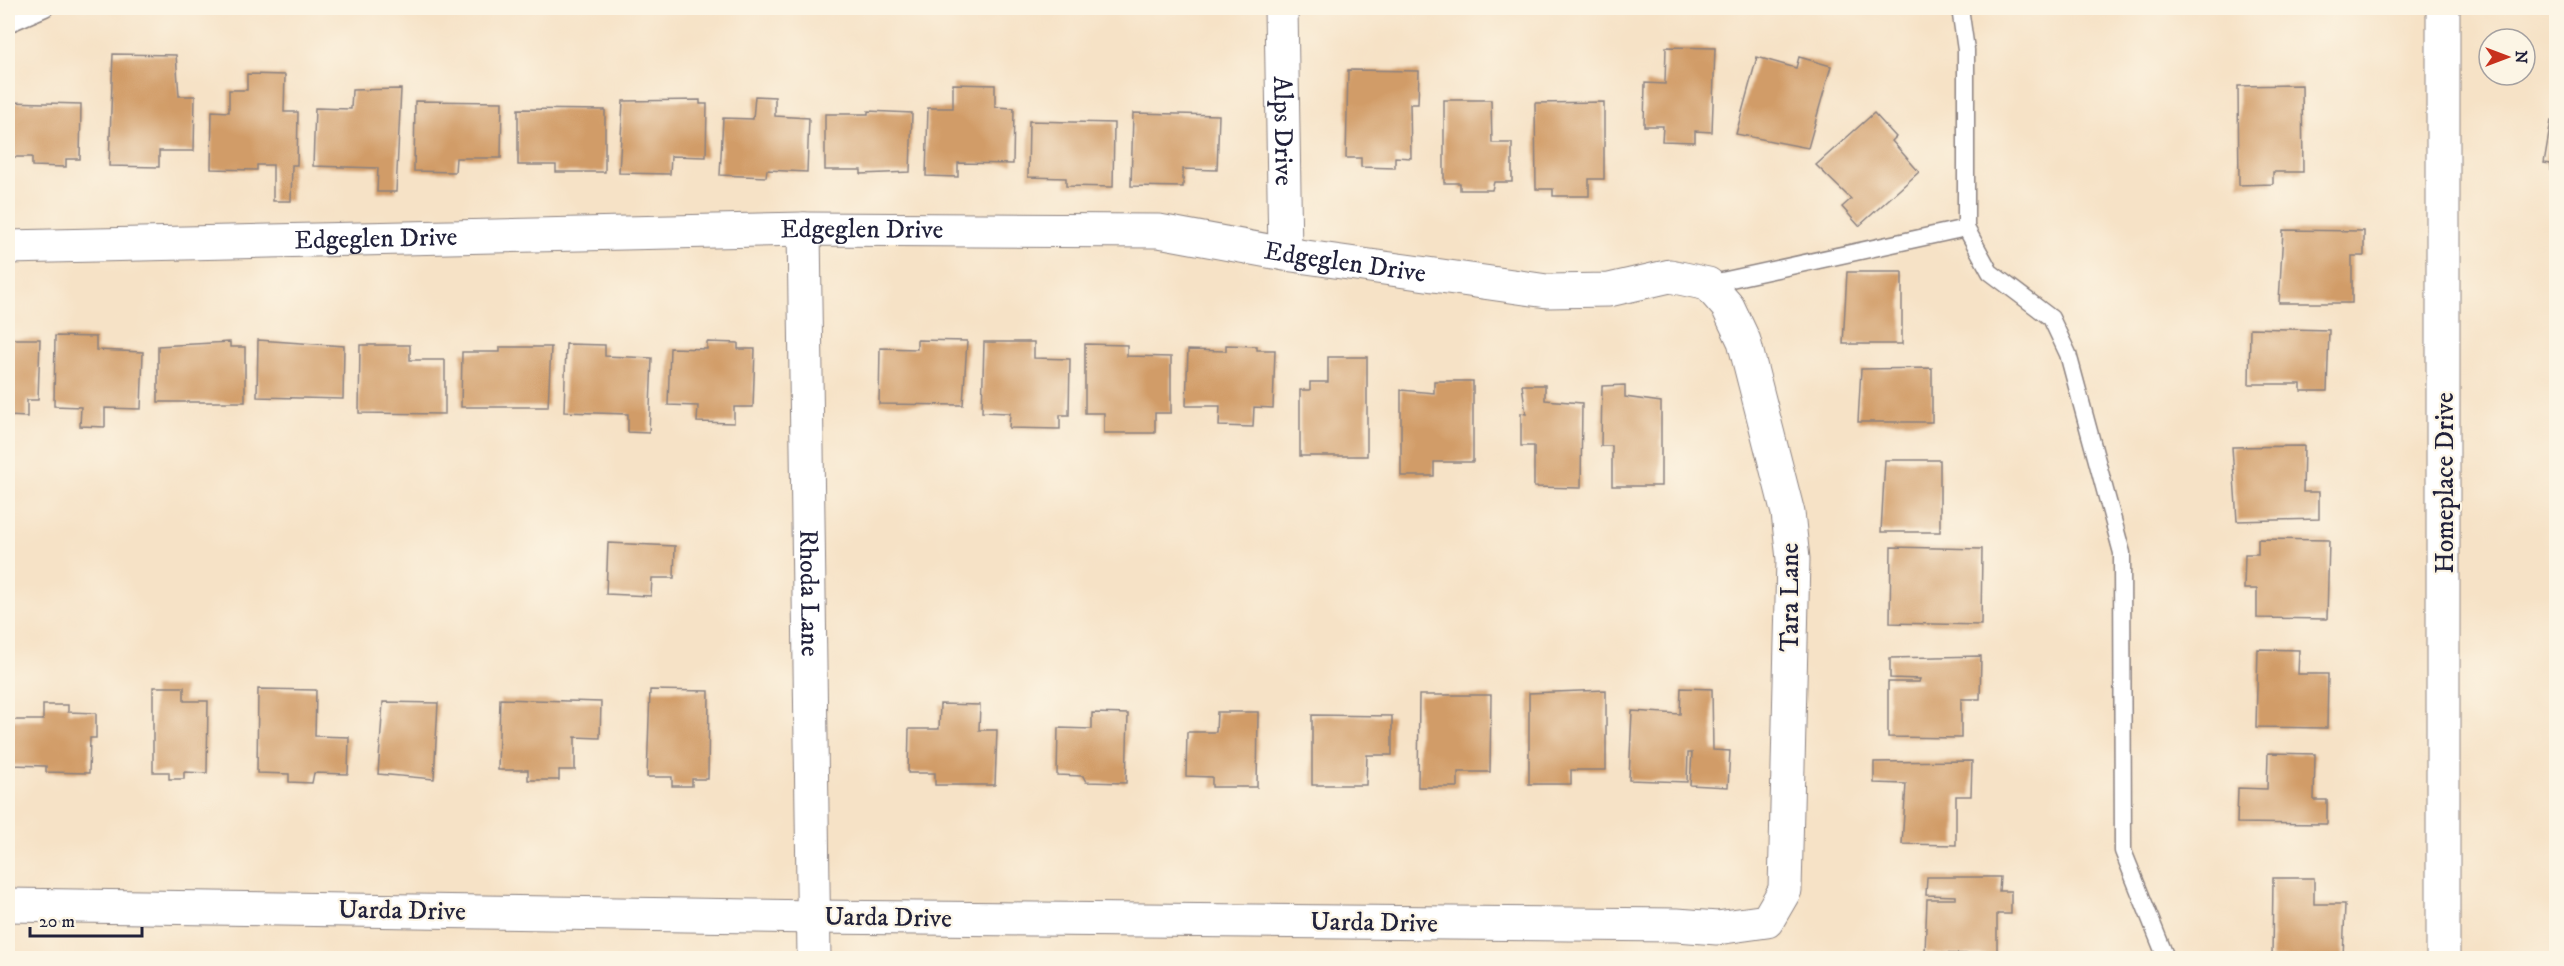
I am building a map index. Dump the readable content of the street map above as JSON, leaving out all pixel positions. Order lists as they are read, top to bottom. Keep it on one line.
{"streets":{"street":["Alps Drive","Edgeglen Drive","Homeplace Drive","Rhoda Lane","Tara Lane","Uarda Drive"]},"crossings":[["Alps Drive","Edgeglen Drive"],["Edgeglen Drive","Rhoda Lane"],["Edgeglen Drive","Tara Lane"],["Rhoda Lane","Uarda Drive"],["Tara Lane","Uarda Drive"]],"scale_bar":"20 m","north":"right"}
